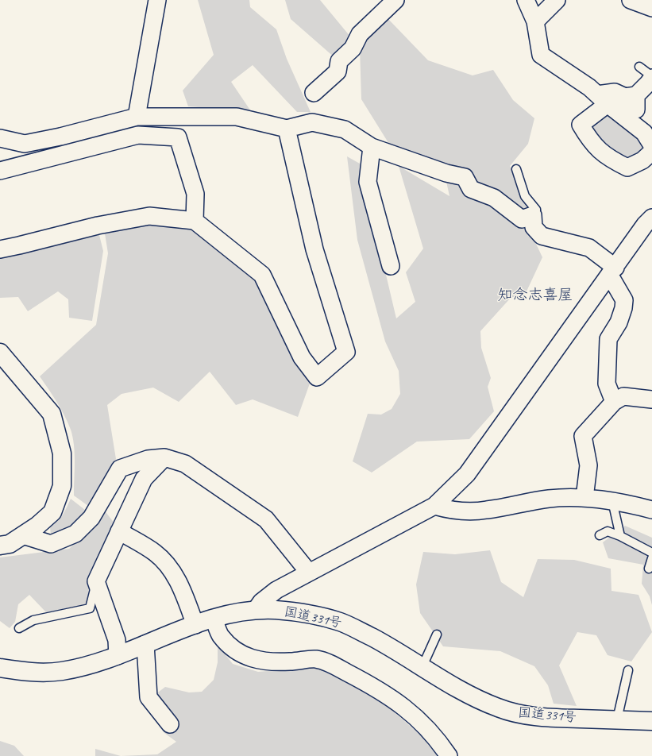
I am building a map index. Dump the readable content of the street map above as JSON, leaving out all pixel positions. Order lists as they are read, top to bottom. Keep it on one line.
{"streets":{"main road":["国道331号"]},"districts":["知念志喜屋"]}
